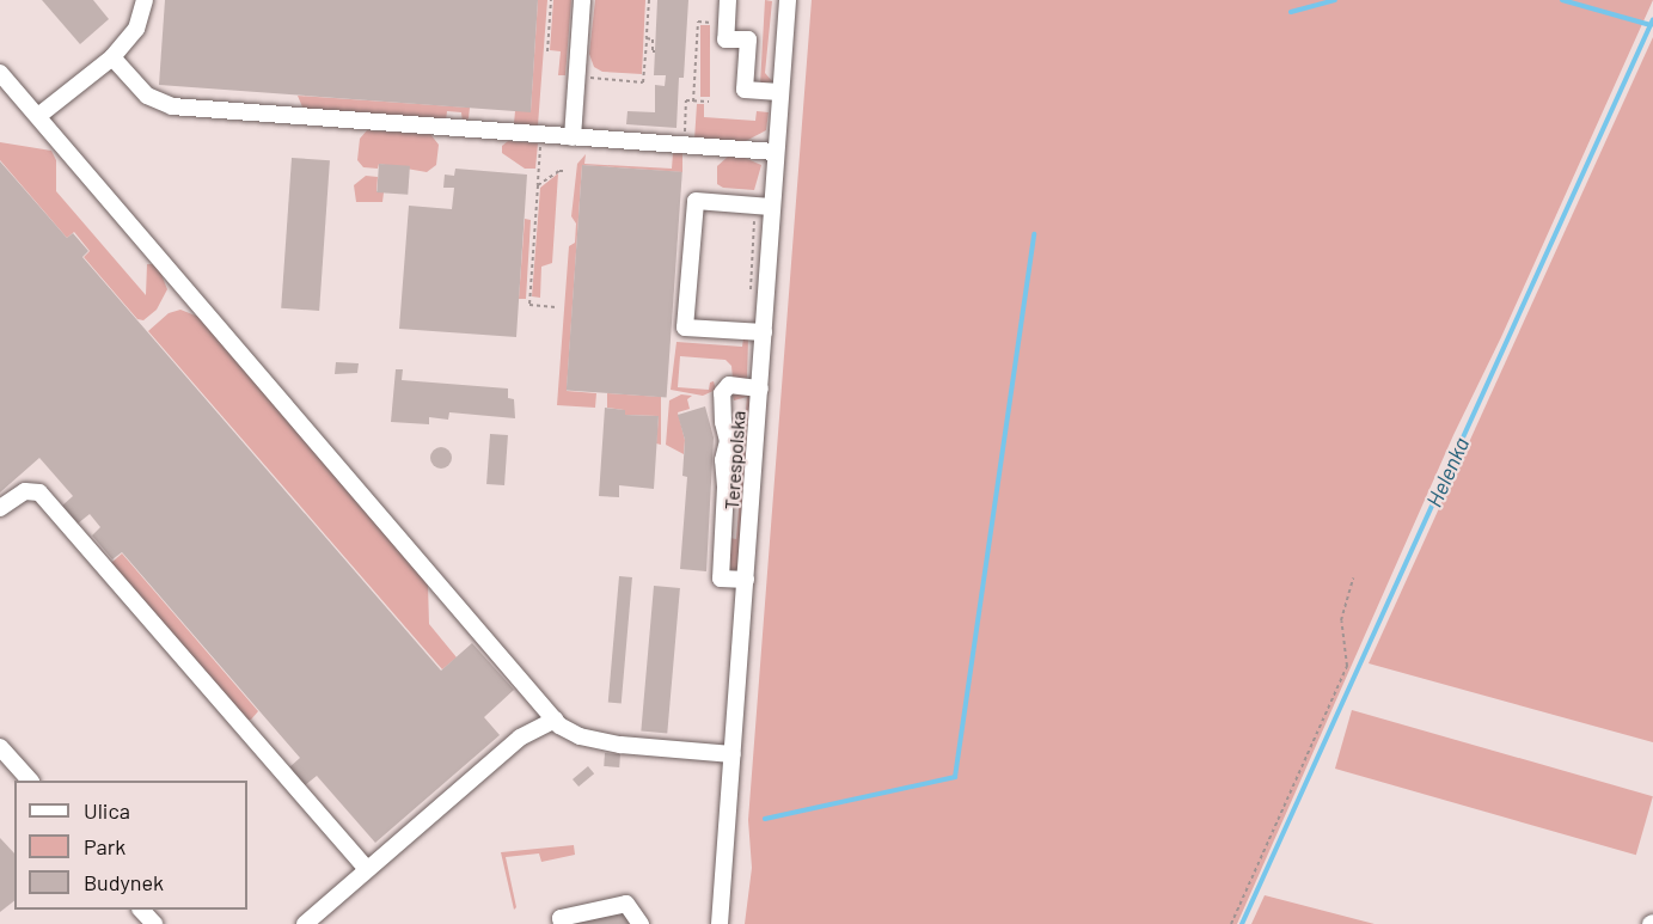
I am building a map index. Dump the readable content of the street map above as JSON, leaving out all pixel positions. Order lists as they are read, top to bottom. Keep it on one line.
{"streets":{"street":["Terespolska"]},"water":["Helenka"],"legend":["Ulica","Park","Budynek"]}
